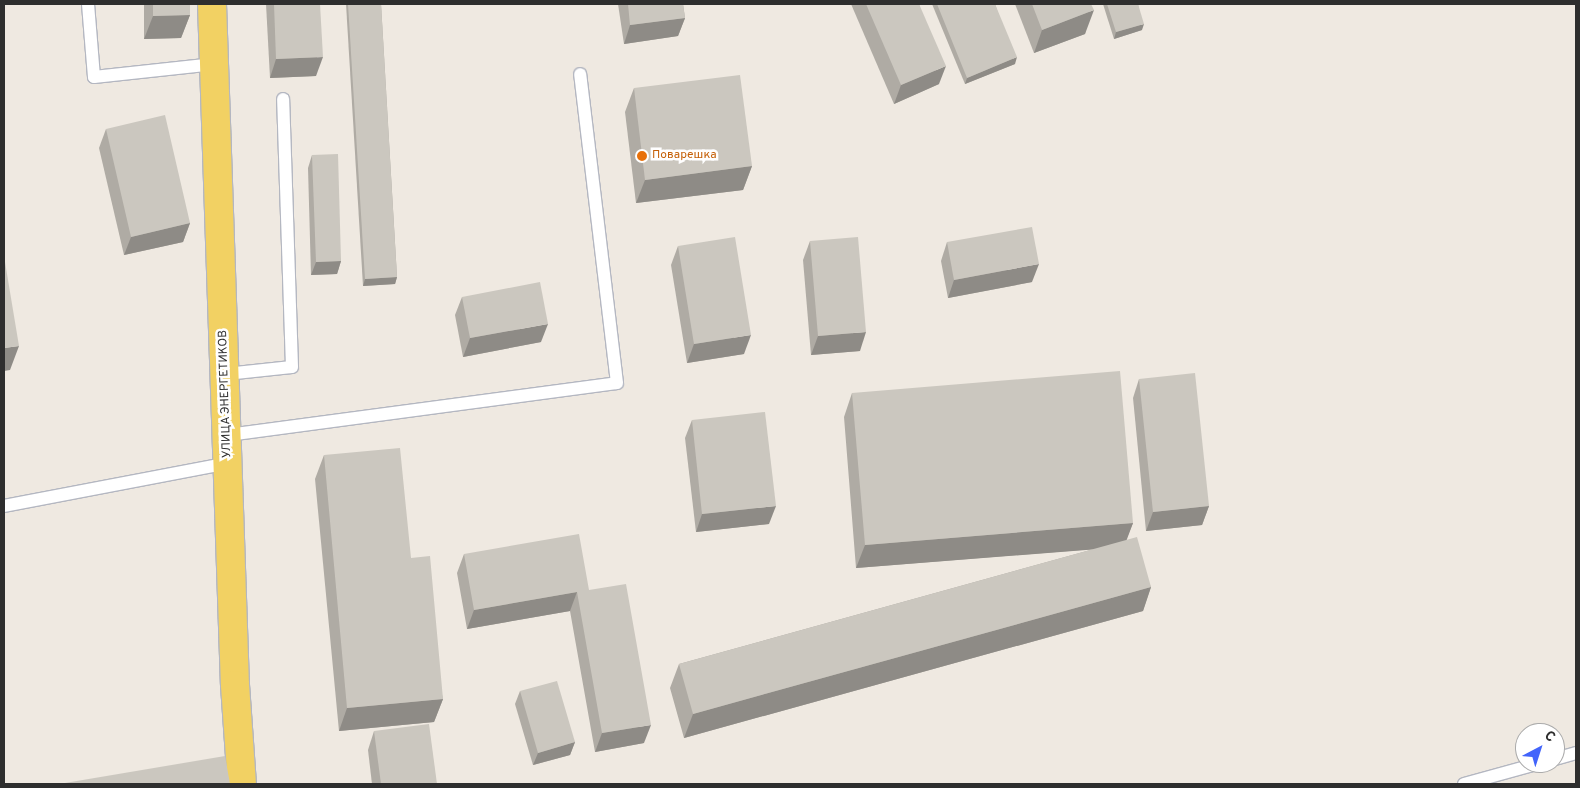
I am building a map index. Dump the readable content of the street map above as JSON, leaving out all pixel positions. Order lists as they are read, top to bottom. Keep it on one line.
{"streets":{"main road":["УЛИЦА ЭНЕРГЕТИКОВ"]},"places":["Поварешка"],"north":"top right"}
